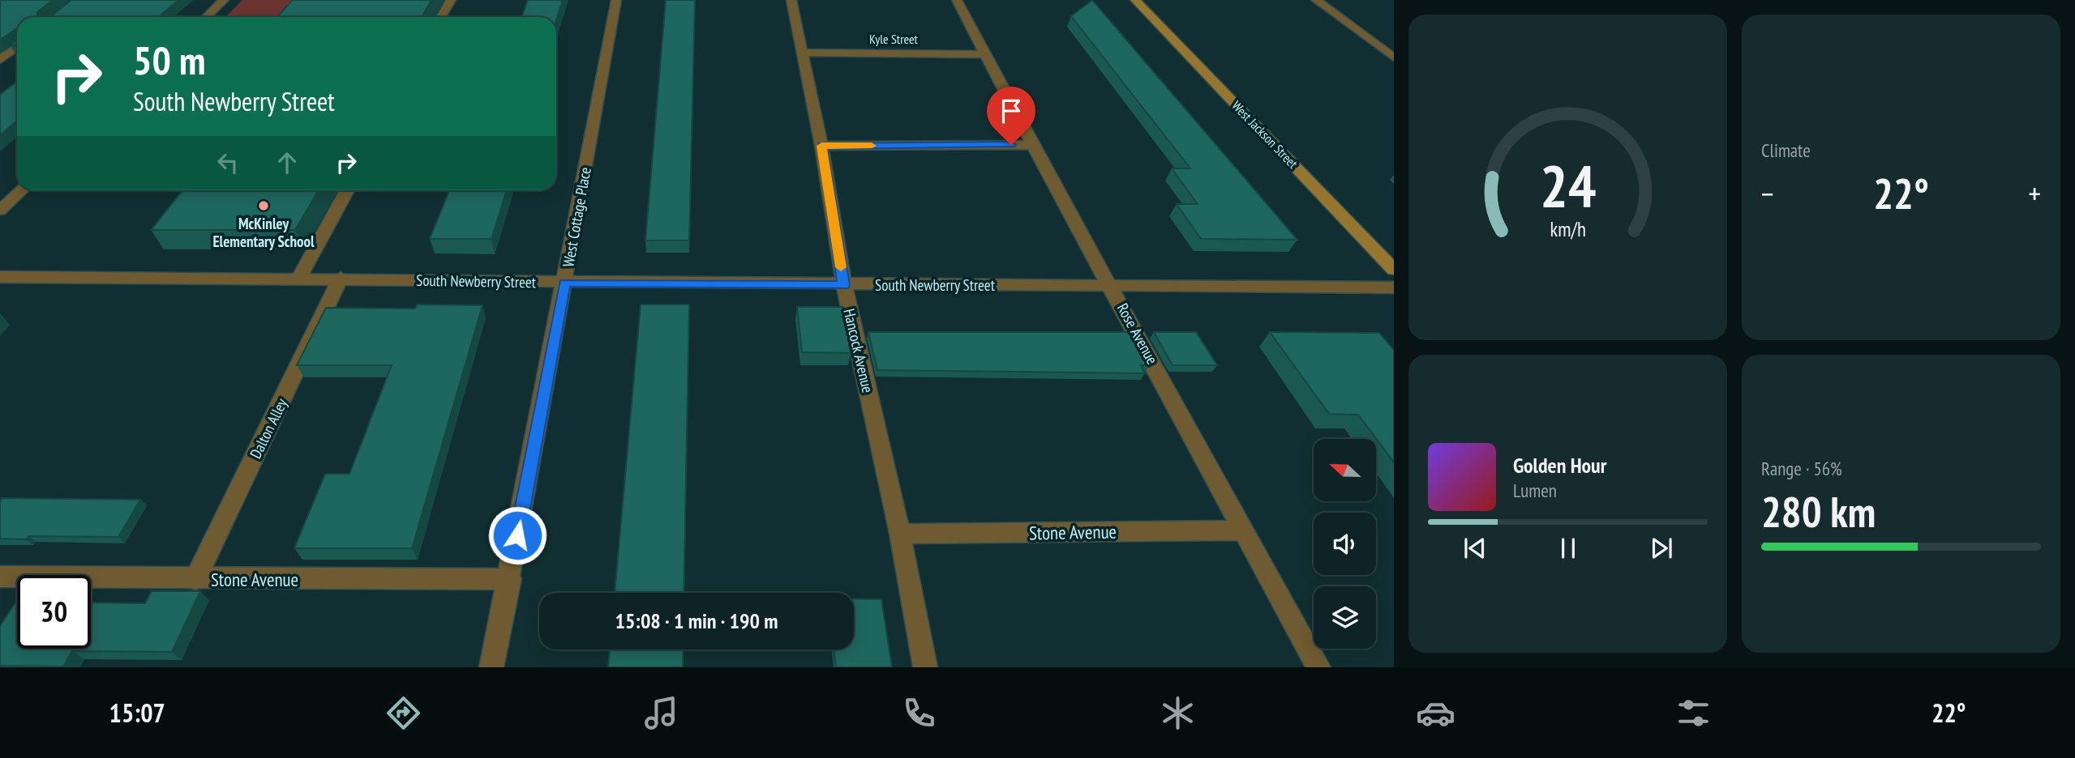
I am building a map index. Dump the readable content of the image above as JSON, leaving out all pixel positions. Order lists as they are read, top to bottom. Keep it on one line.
{"streets":{"street":["Kyle Street","West Jackson Street","West Cottage Place","South Newberry Street","Rose Avenue","Hancock Avenue","Dalton Alley","Stone Avenue"]},"crossings":[["Kyle Street","Rose Avenue"],["Kyle Street","Hancock Avenue"],["West Cottage Place","South Newberry Street"],["West Cottage Place","Stone Avenue"],["South Newberry Street","Rose Avenue"],["South Newberry Street","Hancock Avenue"],["South Newberry Street","Dalton Alley"],["Rose Avenue","Stone Avenue"],["Hancock Avenue","Stone Avenue"],["Dalton Alley","Stone Avenue"]],"places":["McKinley Elementary School"],"north":"left","page":{"tile":["Climate",["Range · 56%","280 km"]],"turn":["50 m","South Newberry Street"],"heat":["−","22°","+"],"song":["Golden Hour","Lumen"],"limit":"30","trip":"15:08 · 1 min · 190 m","tabs":["15:07","22°"],"gauge":["24","km/h"]}}
